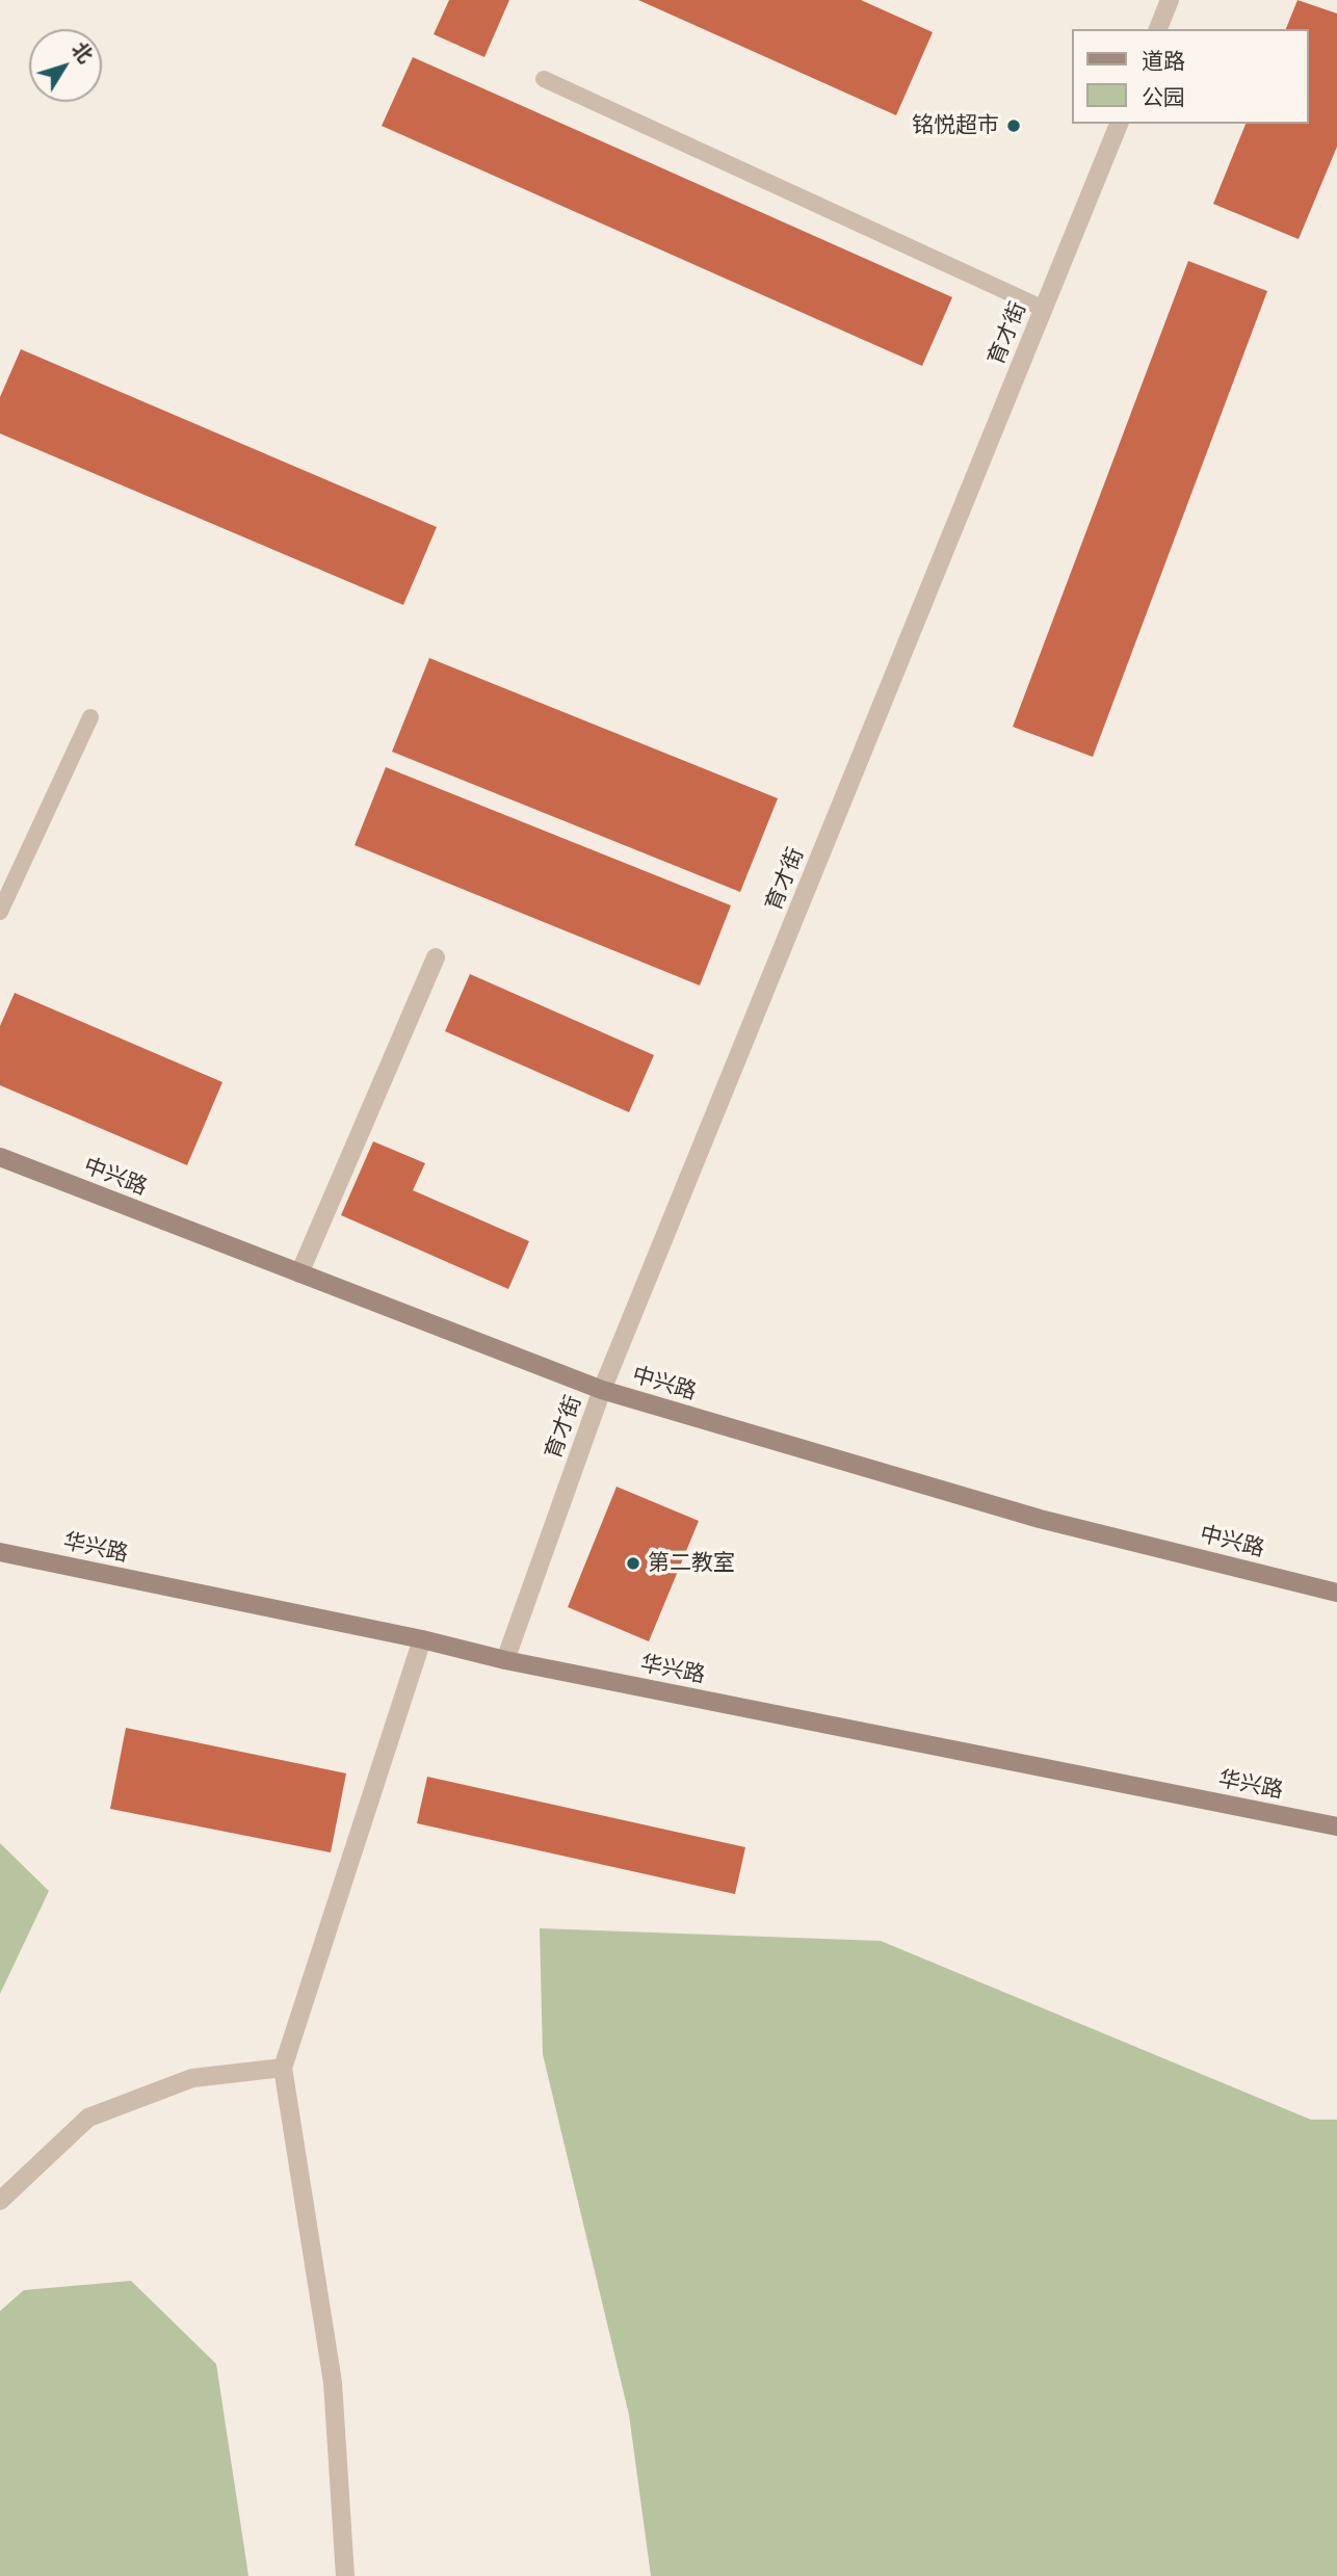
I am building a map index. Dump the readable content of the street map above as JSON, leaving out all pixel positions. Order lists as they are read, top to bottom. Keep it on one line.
{"streets":{"street":["育才街","中兴路","华兴路"]},"crossings":[["育才街","中兴路"],["育才街","华兴路"]],"places":["铭悦超市","第二教室"],"legend":["道路","公园"],"north":"top right"}
